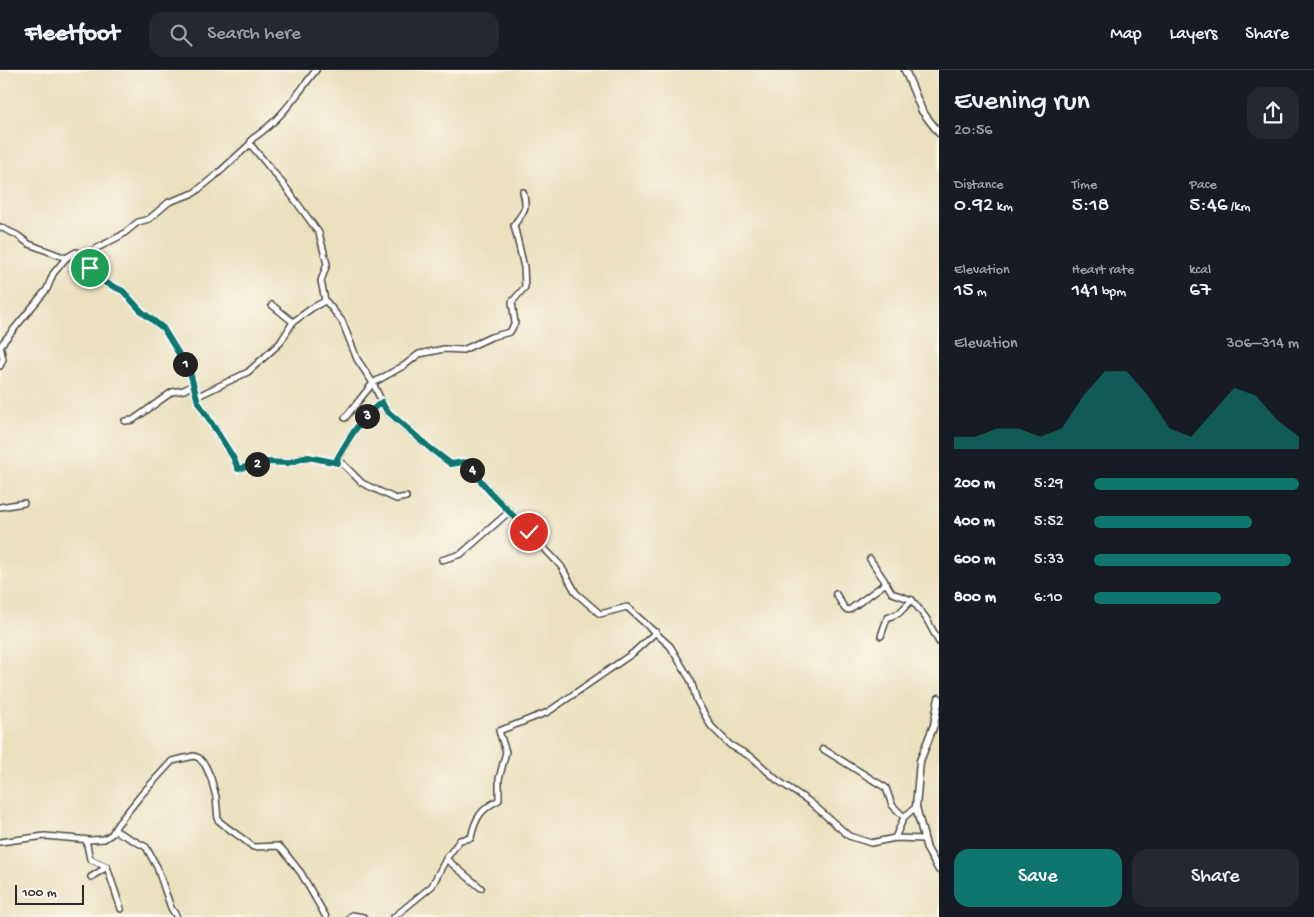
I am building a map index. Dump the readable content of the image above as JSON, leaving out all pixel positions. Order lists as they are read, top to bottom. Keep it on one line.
{"scale_bar":"100 m","page":{"header":"Fleetfoot","search":"Search here","nav":["Map","Layers","Share"],"heading":["Evening run","20:56"],"stats":[["Distance","0.92 km"],["Time","5:18"],["Pace","5:46 /km"],["Elevation","15 m"],["Heart rate","141 bpm"],["kcal","67"]],"chart":["Elevation","306–314 m"],"pins":["1","3","2","4"],"list":[{"name":"200 m","note":"5:29"},{"name":"400 m","note":"5:52"},{"name":"600 m","note":"5:33"},{"name":"800 m","note":"6:10"}],"buttons":["Save","Share"],"scale":"100 m"}}
